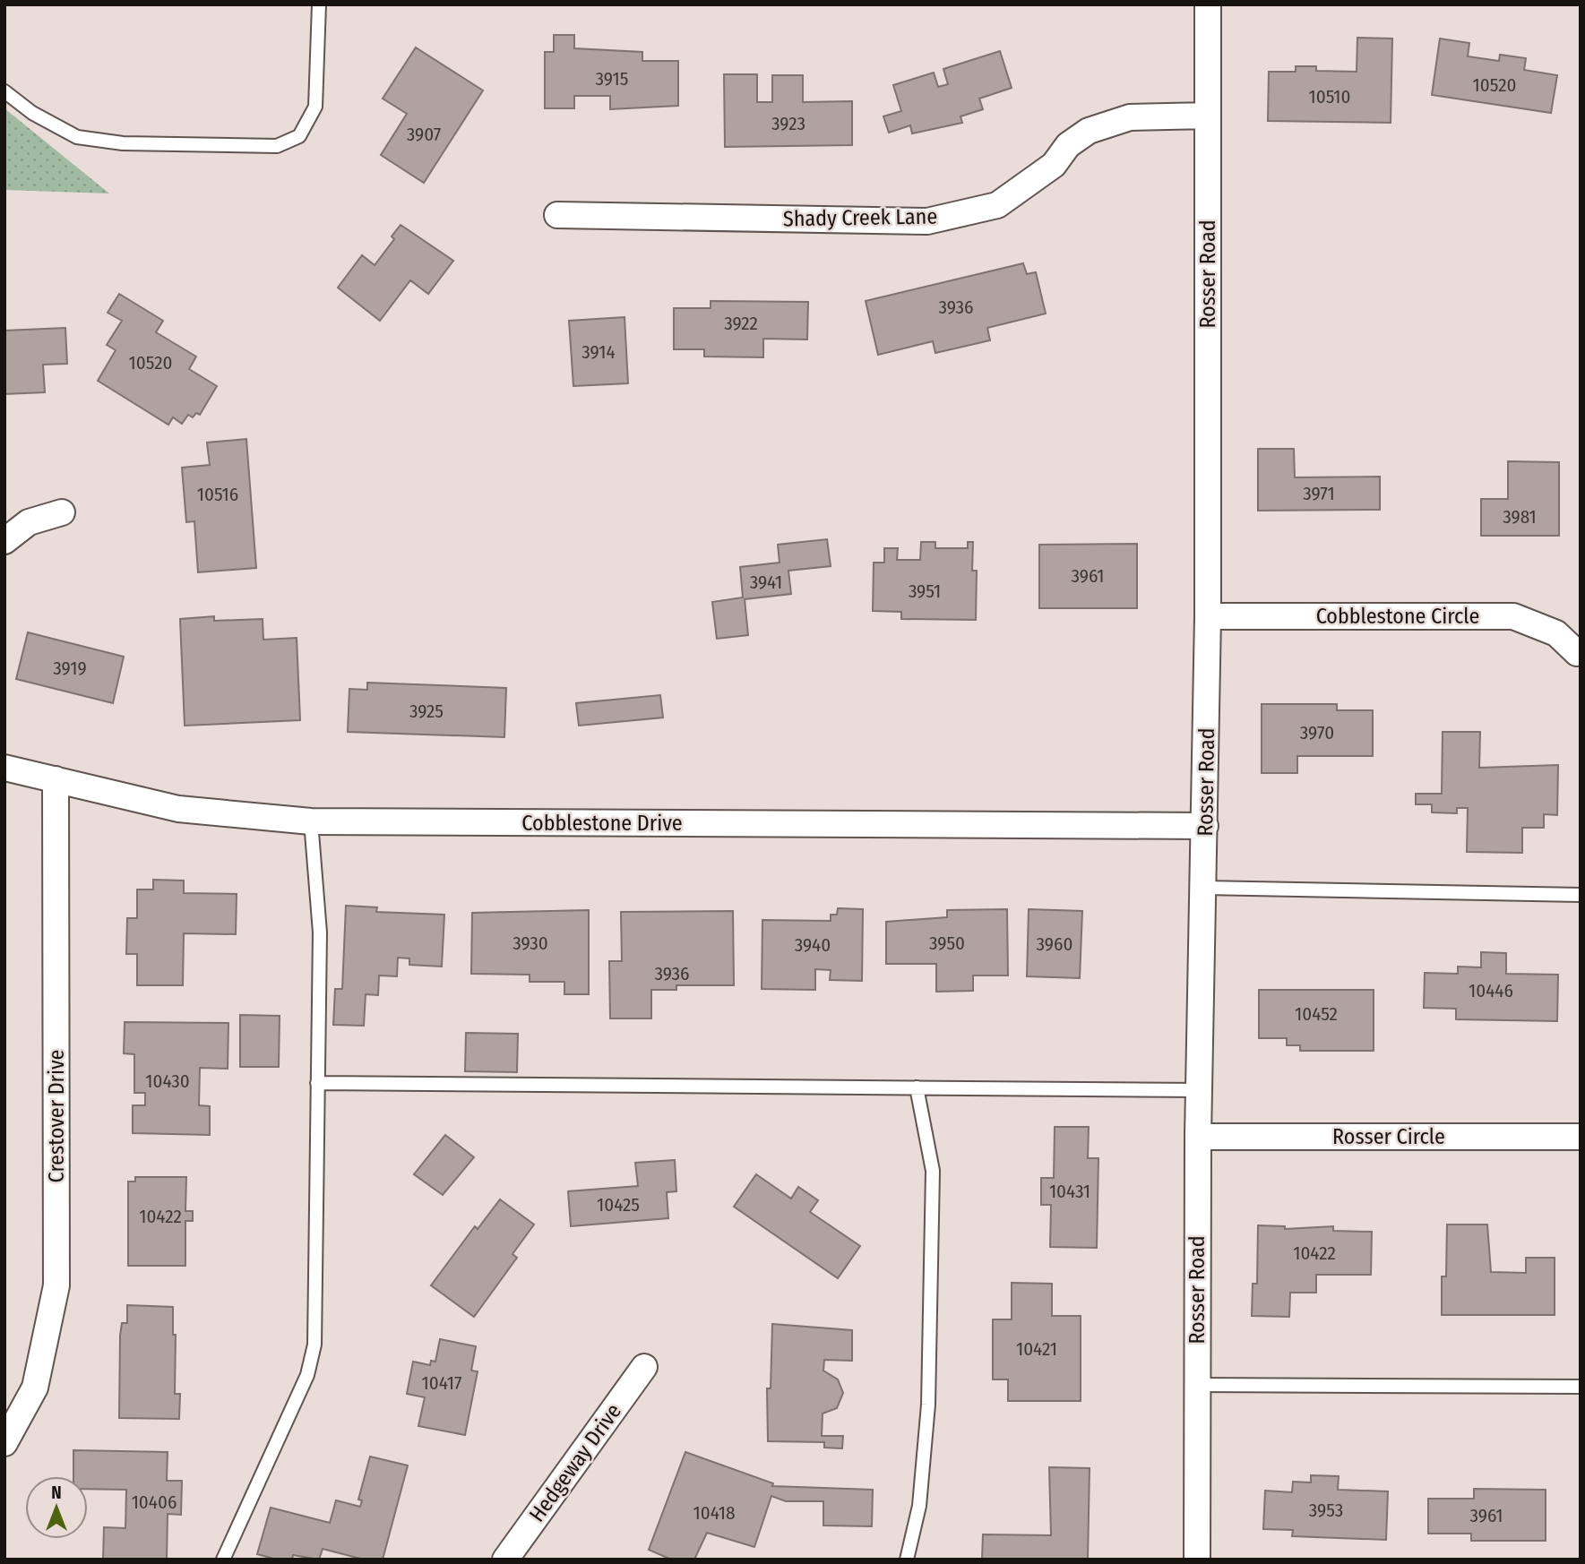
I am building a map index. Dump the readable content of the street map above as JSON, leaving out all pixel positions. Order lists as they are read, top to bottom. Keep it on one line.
{"streets":{"street":["Shady Creek Lane","Rosser Road","Cobblestone Circle","Cobblestone Drive","Crestover Drive","Rosser Circle","Hedgeway Drive"]},"crossings":[["Shady Creek Lane","Rosser Road"],["Rosser Road","Cobblestone Circle"],["Rosser Road","Cobblestone Drive"],["Rosser Road","Rosser Circle"],["Cobblestone Drive","Crestover Drive"]],"house_numbers":["3915","10520","10510","3923","3907","3936","3922","3914","10520","3971","10516","3981","3961","3941","3951","3919","3925","3970","3930","3950","3960","3940","3936","10446","10452","10430","10431","10425","10422","10422","10421","10417","10406","3953","10418","3961"],"north":"top"}
